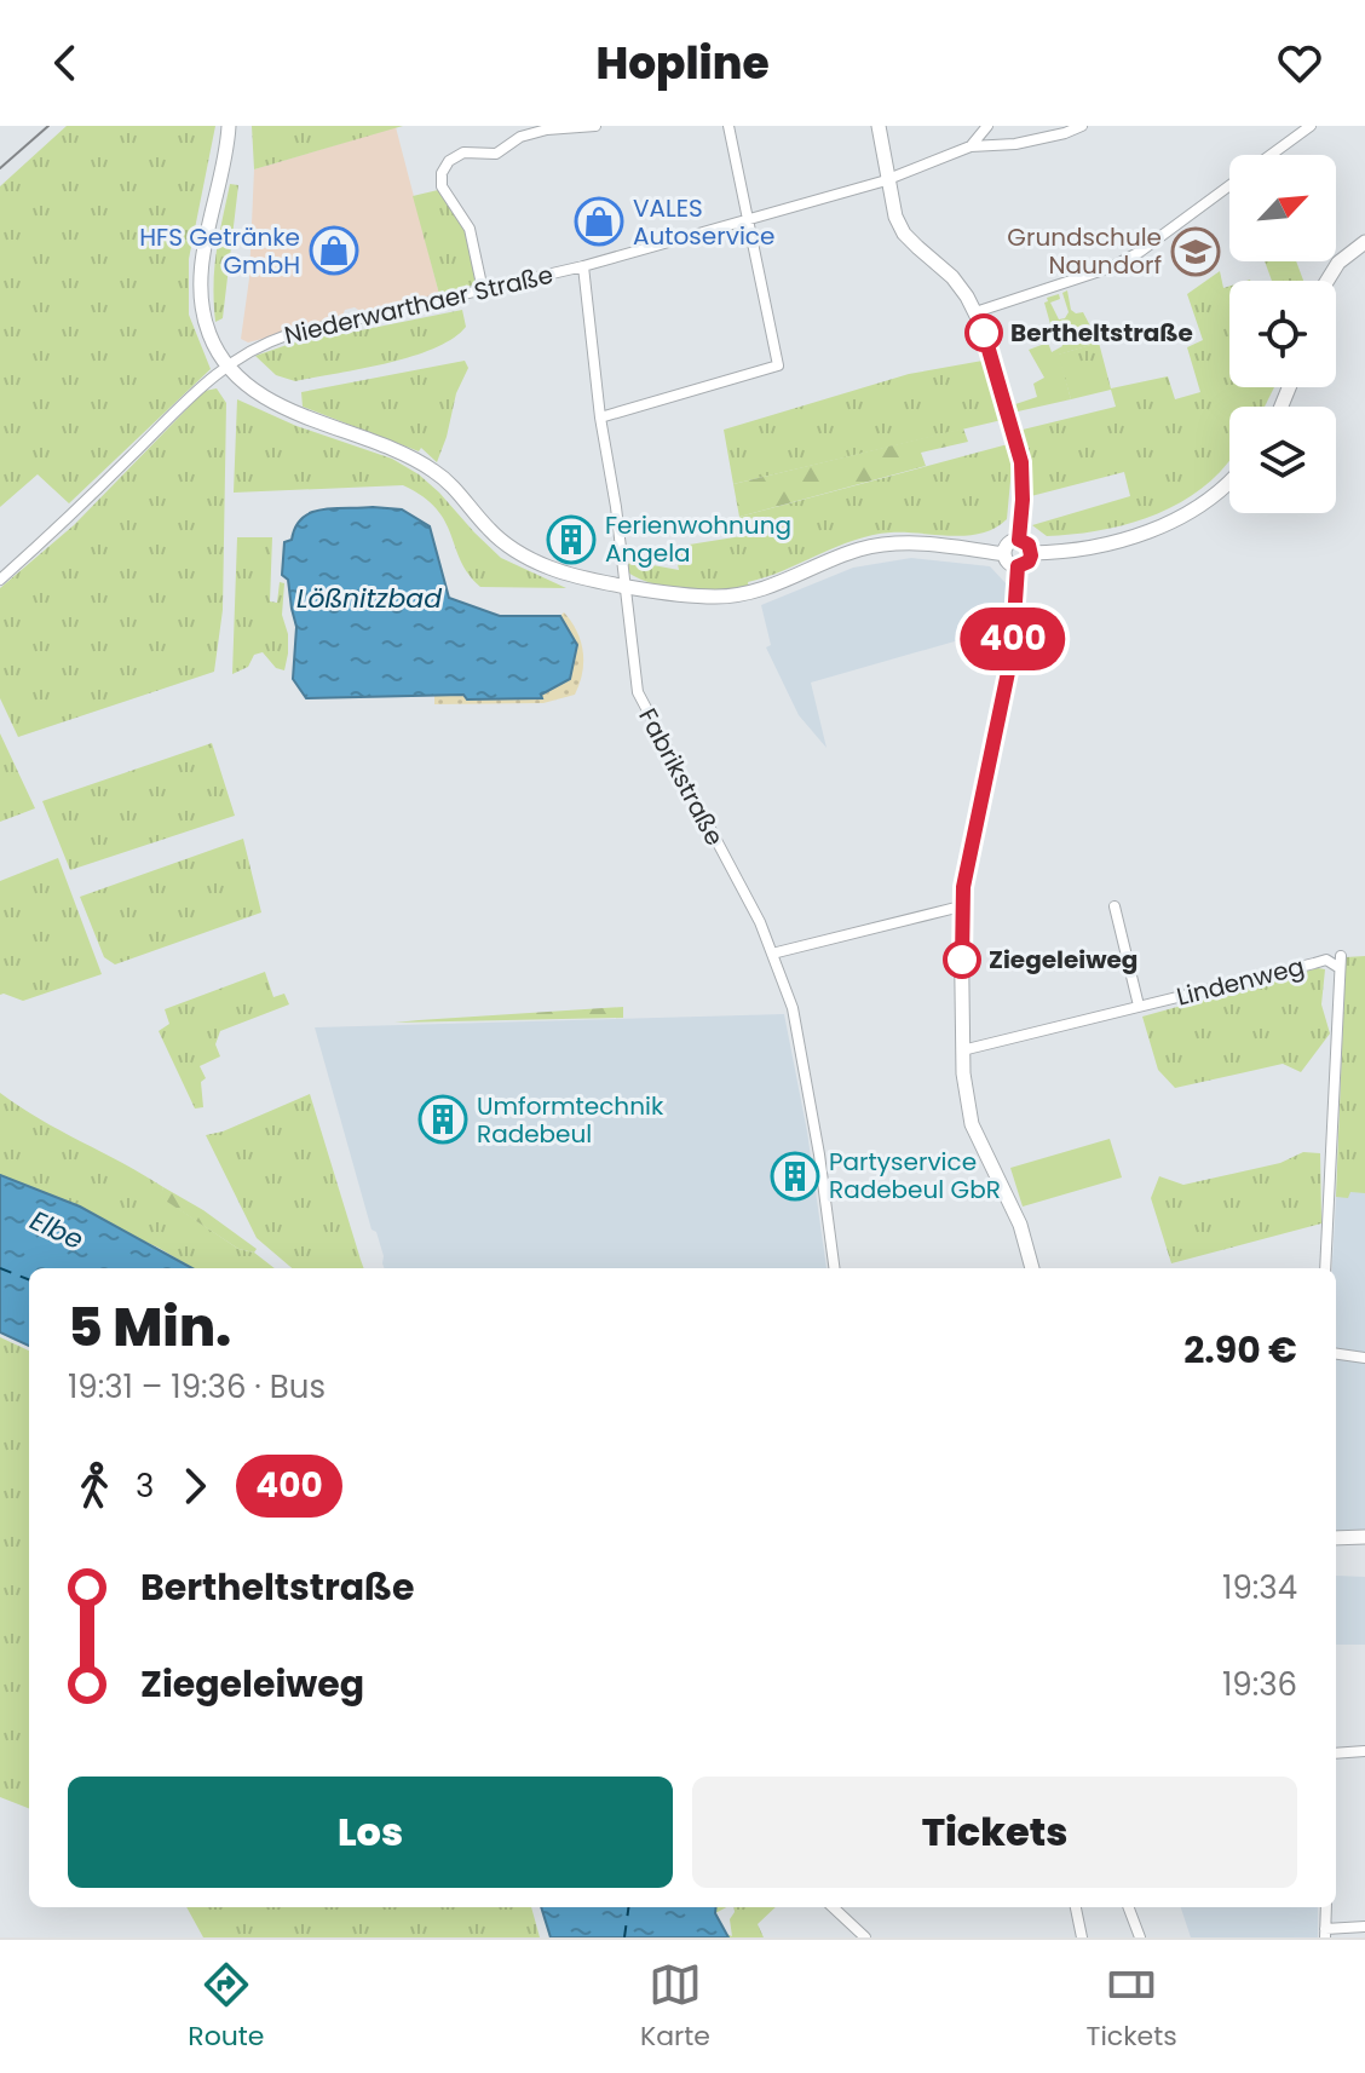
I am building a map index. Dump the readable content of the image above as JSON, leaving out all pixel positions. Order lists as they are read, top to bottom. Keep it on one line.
{"streets":{"street":["Niederwarthaer Straße","Fabrikstraße","Lindenweg"]},"crossings":[["Niederwarthaer Straße","Fabrikstraße"]],"water":["Lößnitzbad","Elbe"],"places":{"shop":["VALES Autoservice","HFS Getränke GmbH"],"school or university":["Grundschule Naundorf"],"other":["Bertheltstraße","Ziegeleiweg"],"building":["Ferienwohnung Angela","Umformtechnik Radebeul","Partyservice Radebeul GbR"]},"lines":["bus line 400"],"north":"top right","page":{"header":"Hopline","on_map":"400","heading":["5 Min.","19:31 – 19:36 · Bus","2.90 €"],"legs":["3","400"],"list":[{"name":"Bertheltstraße","value":"19:34"},{"name":"Ziegeleiweg","value":"19:36"}],"buttons":["Los","Tickets"],"tabs":["Route","Karte","Tickets"]}}
